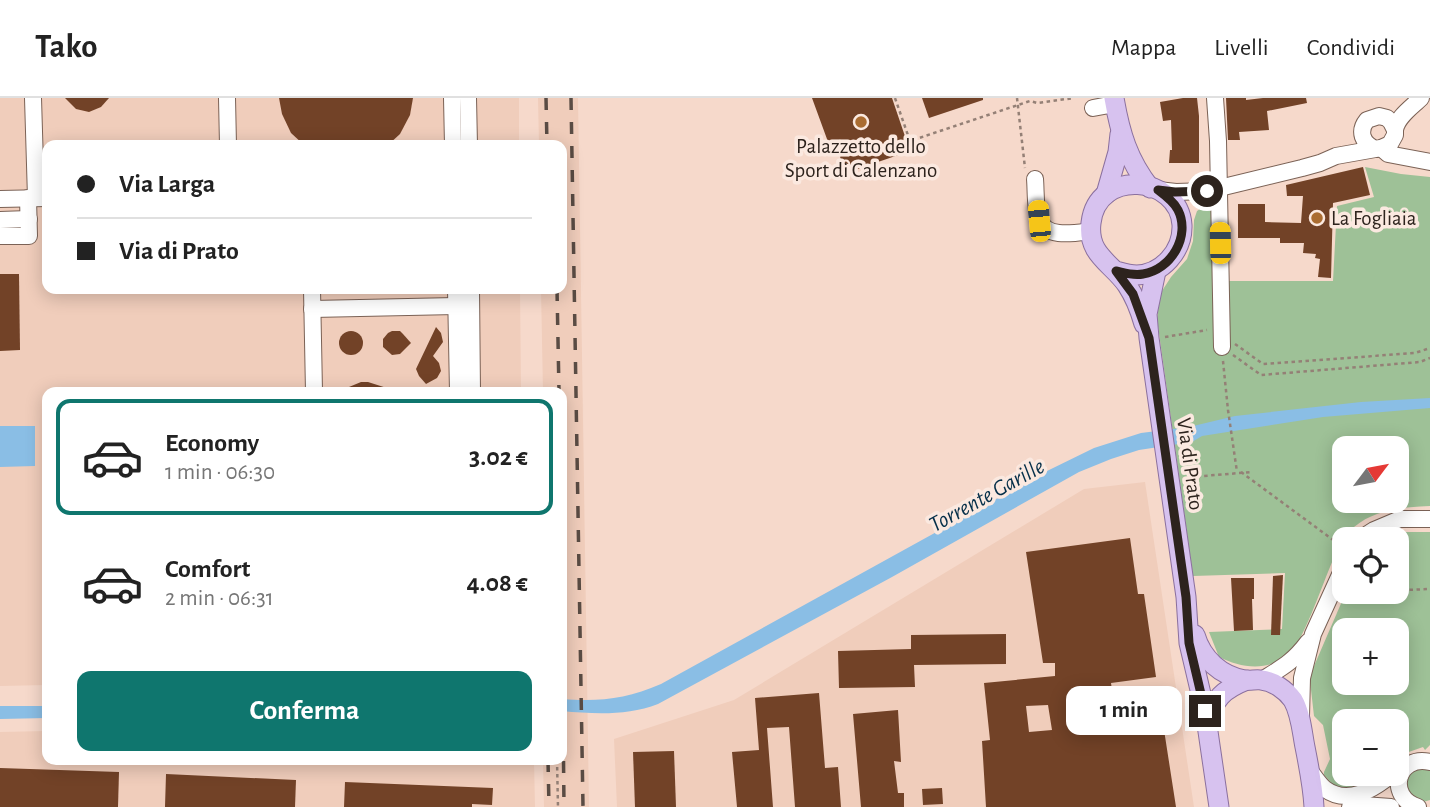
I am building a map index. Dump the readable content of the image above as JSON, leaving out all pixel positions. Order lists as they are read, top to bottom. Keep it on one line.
{"streets":{"main road":["Via di Prato"]},"water":["Torrente Garille"],"places":["Palazzetto dello Sport di Calenzano","La Fogliaia"],"north":"top right","page":{"header":"Tako","nav":["Mappa","Livelli","Condividi"],"banner":["Via Larga","Via di Prato"],"list":[{"name":"Economy","note":"1 min · 06:30","value":"3.02 €"},{"name":"Comfort","note":"2 min · 06:31","value":"4.08 €"}],"map_buttons":["+","−"],"buttons":"Conferma","bubble":"1 min"}}
